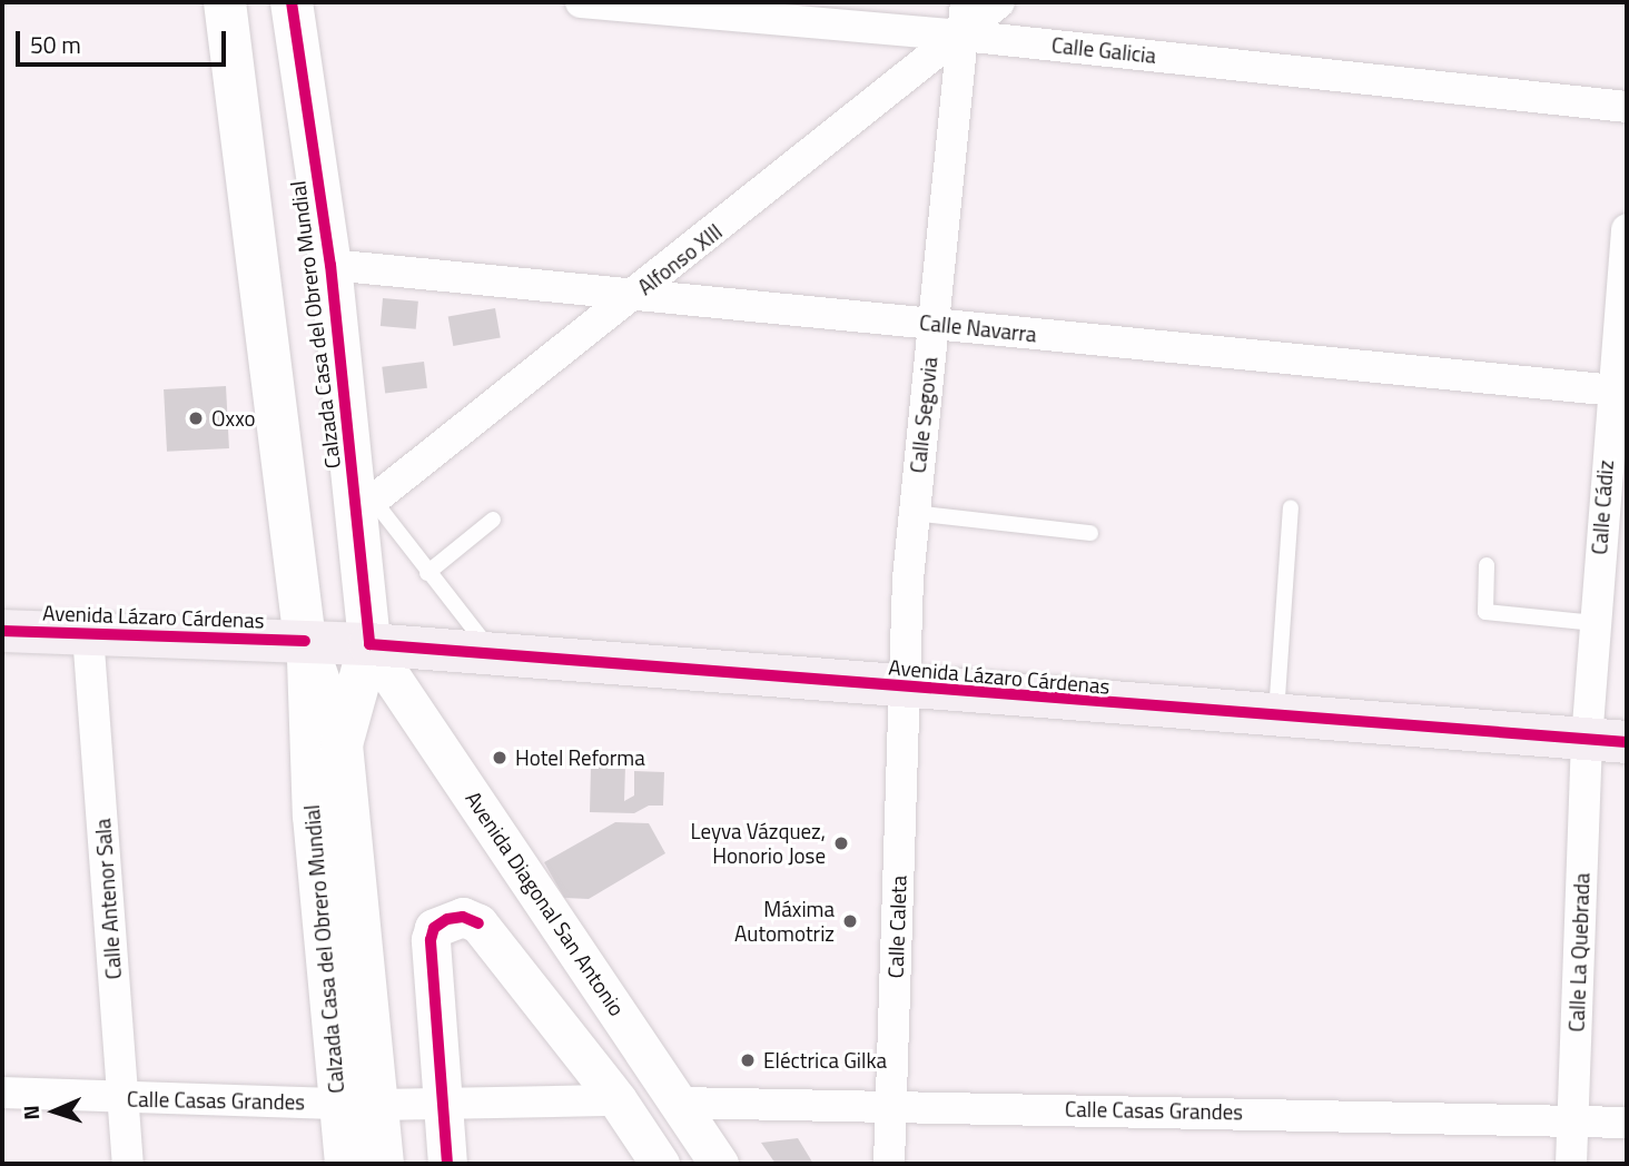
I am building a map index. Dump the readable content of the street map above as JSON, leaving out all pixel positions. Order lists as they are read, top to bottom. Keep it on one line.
{"streets":{"main road":["Calzada Casa del Obrero Mundial","Avenida Lázaro Cárdenas"],"street":["Calle Galicia","Alfonso XIII","Calle Navarra","Calle Segovia","Calle Cádiz","Calle Antenor Sala","Avenida Diagonal San Antonio","Calle Caleta","Calle La Quebrada","Calle Casas Grandes"]},"crossings":[["Calle Galicia","Alfonso XIII"],["Calle Galicia","Calle Segovia"],["Alfonso XIII","Calzada Casa del Obrero Mundial"],["Alfonso XIII","Calle Navarra"],["Alfonso XIII","Calle Segovia"],["Calzada Casa del Obrero Mundial","Calle Navarra"],["Calzada Casa del Obrero Mundial","Avenida Lázaro Cárdenas"],["Calzada Casa del Obrero Mundial","Avenida Diagonal San Antonio"],["Calzada Casa del Obrero Mundial","Calle Casas Grandes"],["Calle Navarra","Calle Segovia"],["Calle Navarra","Calle Cádiz"],["Calle Segovia","Avenida Lázaro Cárdenas"],["Calle Segovia","Calle Caleta"],["Calle Cádiz","Avenida Lázaro Cárdenas"],["Calle Cádiz","Calle La Quebrada"],["Avenida Lázaro Cárdenas","Calle Antenor Sala"],["Avenida Lázaro Cárdenas","Avenida Diagonal San Antonio"],["Avenida Lázaro Cárdenas","Calle Caleta"],["Avenida Lázaro Cárdenas","Calle La Quebrada"],["Calle Antenor Sala","Calle Casas Grandes"],["Avenida Diagonal San Antonio","Calle Casas Grandes"],["Calle Caleta","Calle Casas Grandes"],["Calle La Quebrada","Calle Casas Grandes"]],"places":["Oxxo","Hotel Reforma","Leyva Vázquez, Honorio Jose","Máxima Automotriz","Eléctrica Gilka"],"scale_bar":"50 m","north":"left"}
